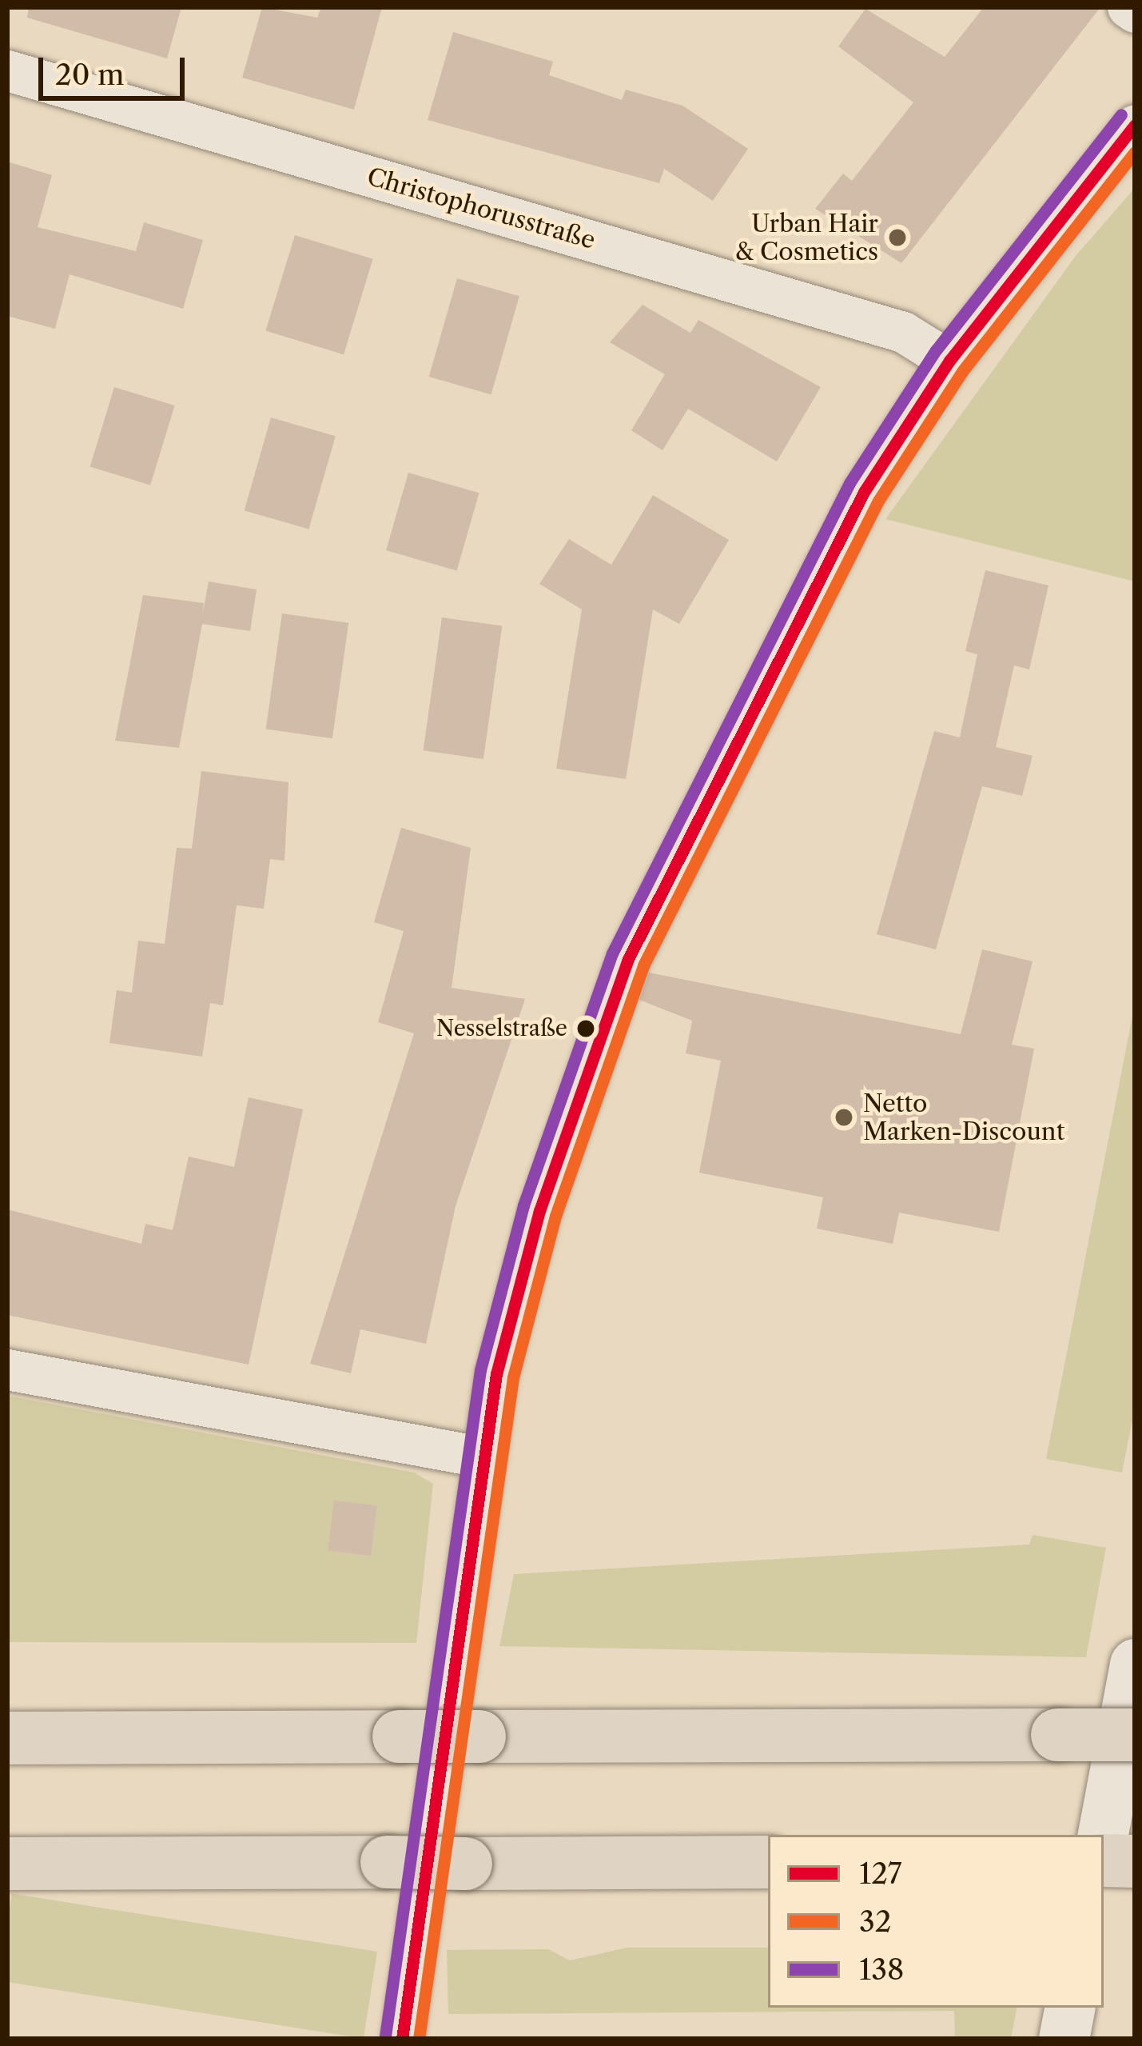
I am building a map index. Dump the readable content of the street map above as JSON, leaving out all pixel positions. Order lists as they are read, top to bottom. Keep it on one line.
{"streets":{"street":["Christophorusstraße"]},"places":["Urban Hair & Cosmetics","Nesselstraße","Netto Marken-Discount"],"lines":["transit line 138","transit line 127","transit line 32"],"legend":["127","32","138"],"scale_bar":"20 m"}
